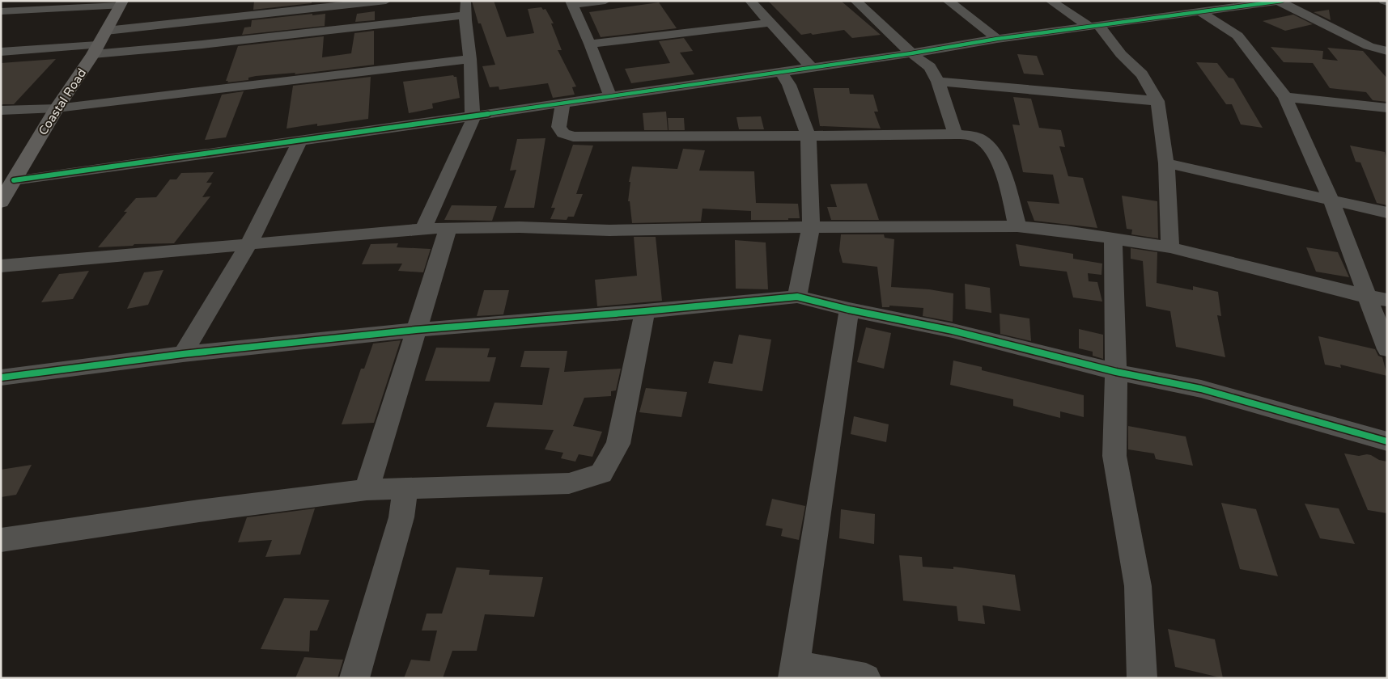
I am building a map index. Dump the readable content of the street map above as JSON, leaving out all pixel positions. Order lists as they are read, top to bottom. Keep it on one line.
{"streets":{"main road":["Coastal Road"]}}
